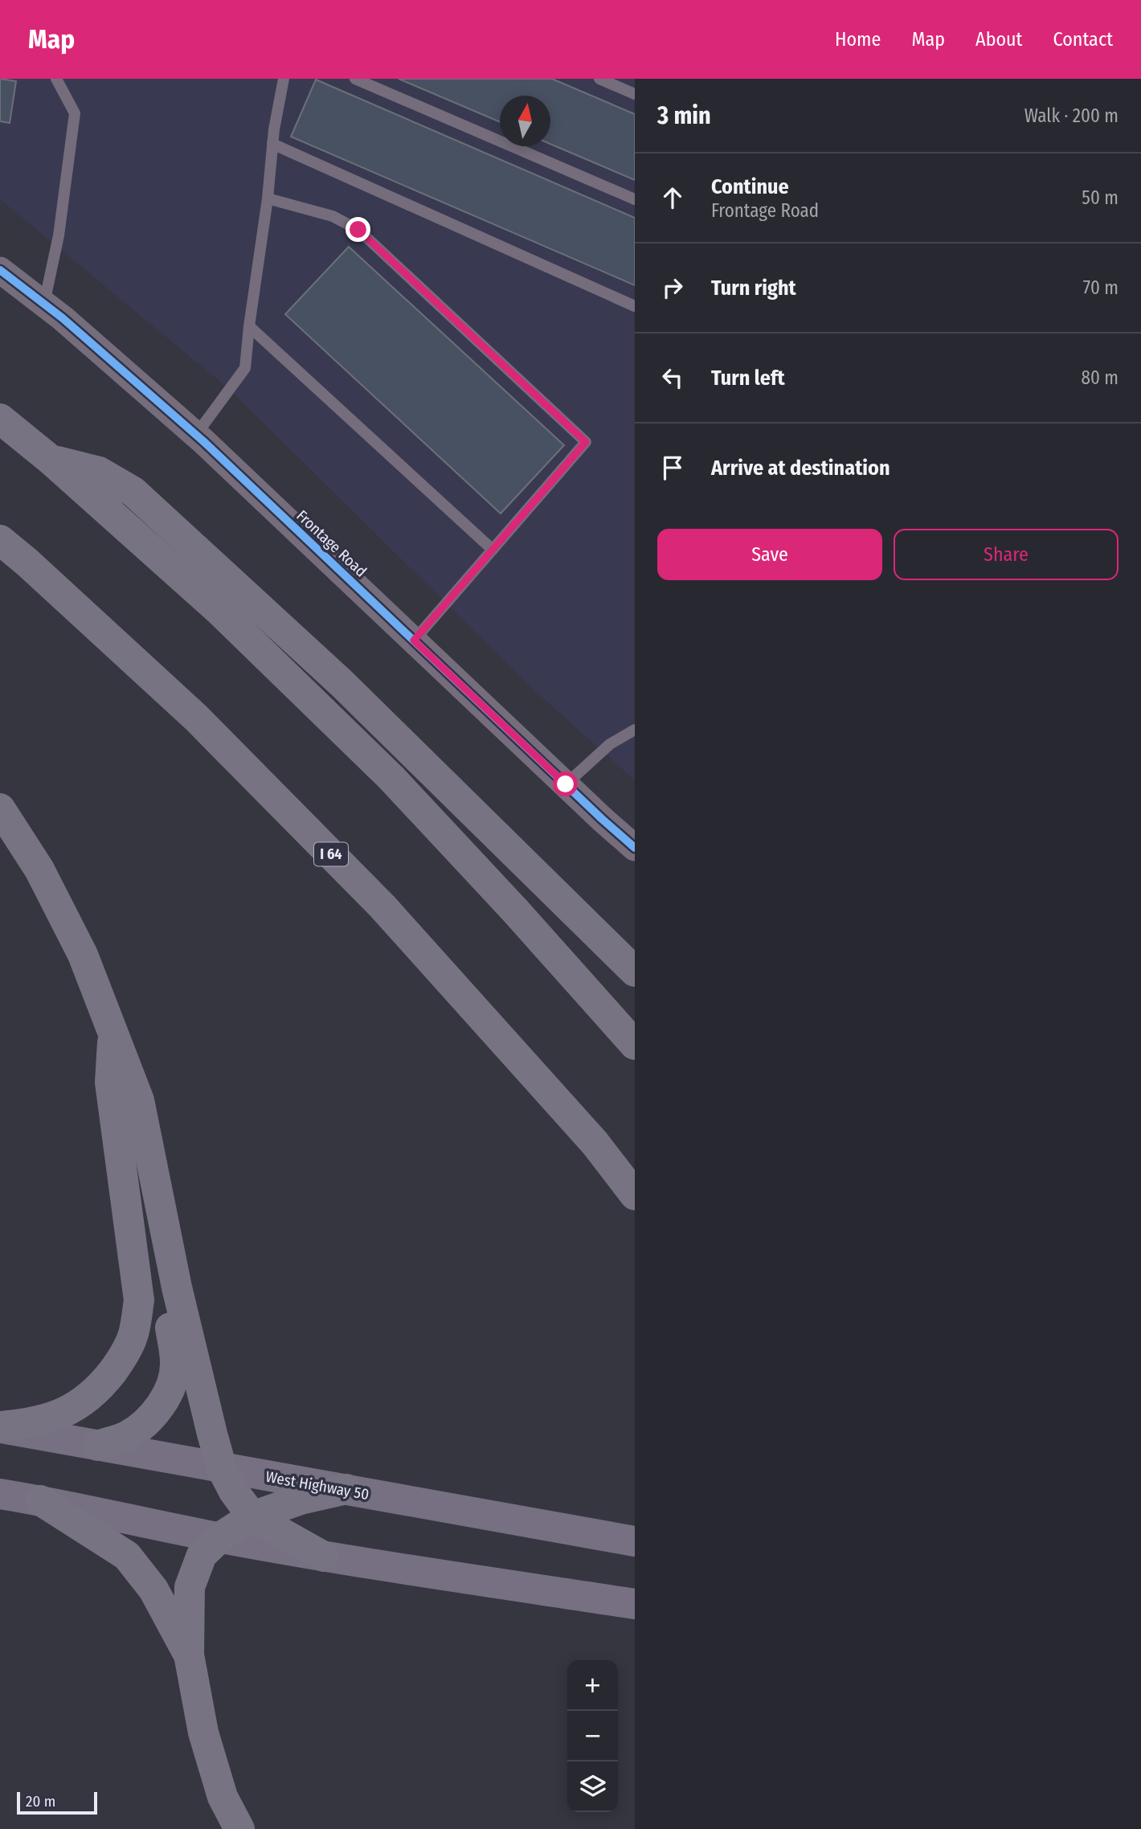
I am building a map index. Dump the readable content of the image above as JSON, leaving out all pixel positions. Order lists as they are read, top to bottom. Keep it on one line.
{"streets":{"highway":["I 64"],"main road":["West Highway 50"],"street":["Frontage Road"]},"scale_bar":"20 m","north":"top","page":{"header":"Map","nav":["Home","Map","About","Contact"],"heading":["3 min","Walk · 200 m"],"list":[["Continue","Frontage Road","50 m"],["Turn right","70 m"],["Turn left","80 m"],"Arrive at destination"],"buttons":["Save","Share"],"map_buttons":["+","−"],"scale":"20 m"}}
